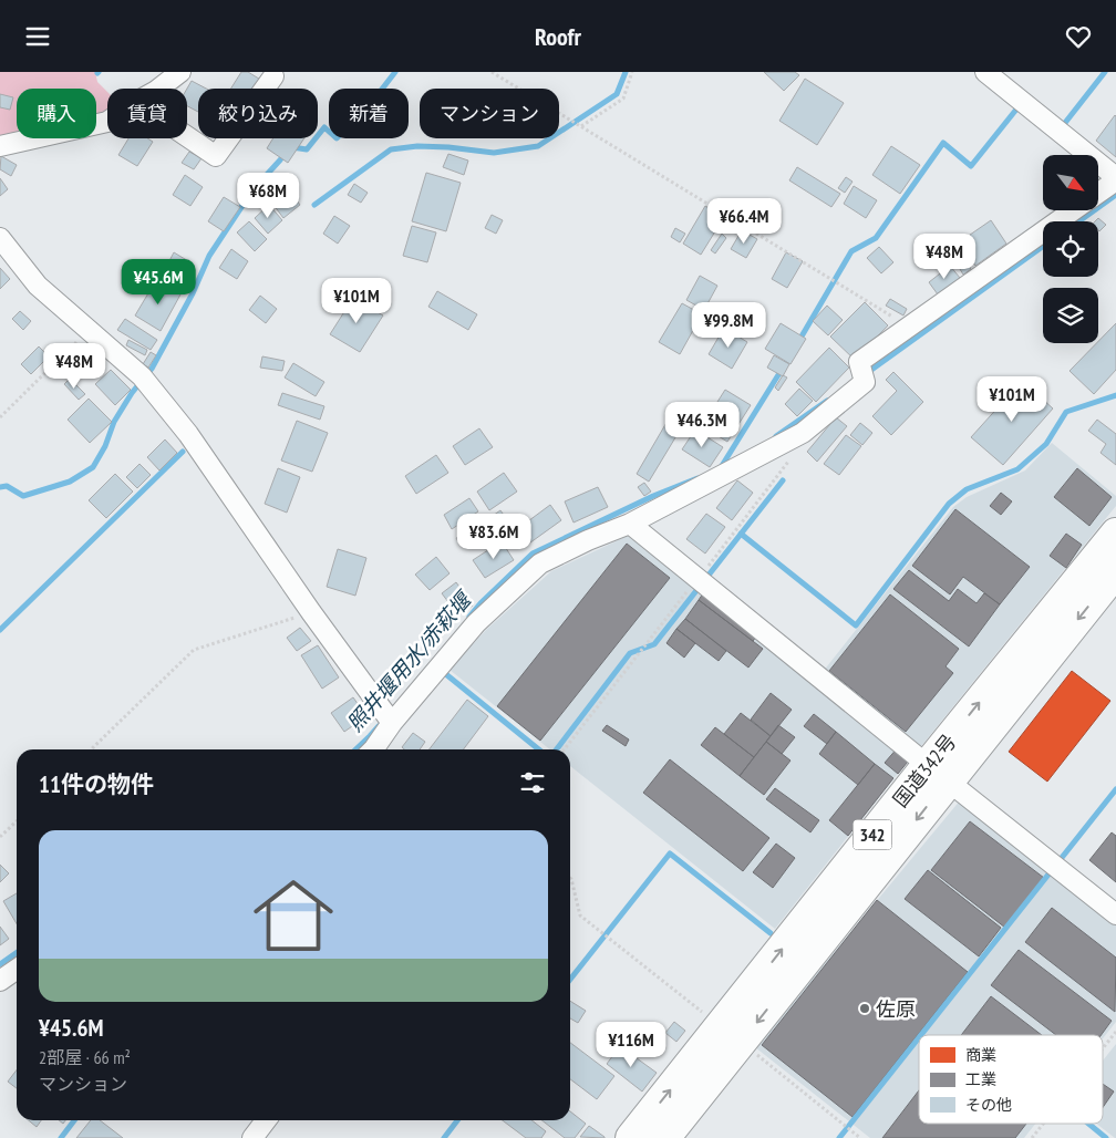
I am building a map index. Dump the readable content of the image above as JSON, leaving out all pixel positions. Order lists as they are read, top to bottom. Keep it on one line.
{"streets":{"highway":["国道342号","342"]},"water":["照井堰用水/赤萩堰"],"places":["佐原"],"legend":["商業","工業","その他"],"north":"bottom right","page":{"header":"Roofr","chip":["購入","賃貸","絞り込み","新着","マンション"],"price":["¥68M","¥66.4M","¥48M","¥45.6M","¥101M","¥99.8M","¥48M","¥101M","¥46.3M","¥83.6M","¥116M"],"heading":"11件の物件","list":[{"name":"¥45.6M","note":"2部屋 · 66 m² · マンション"}]}}
